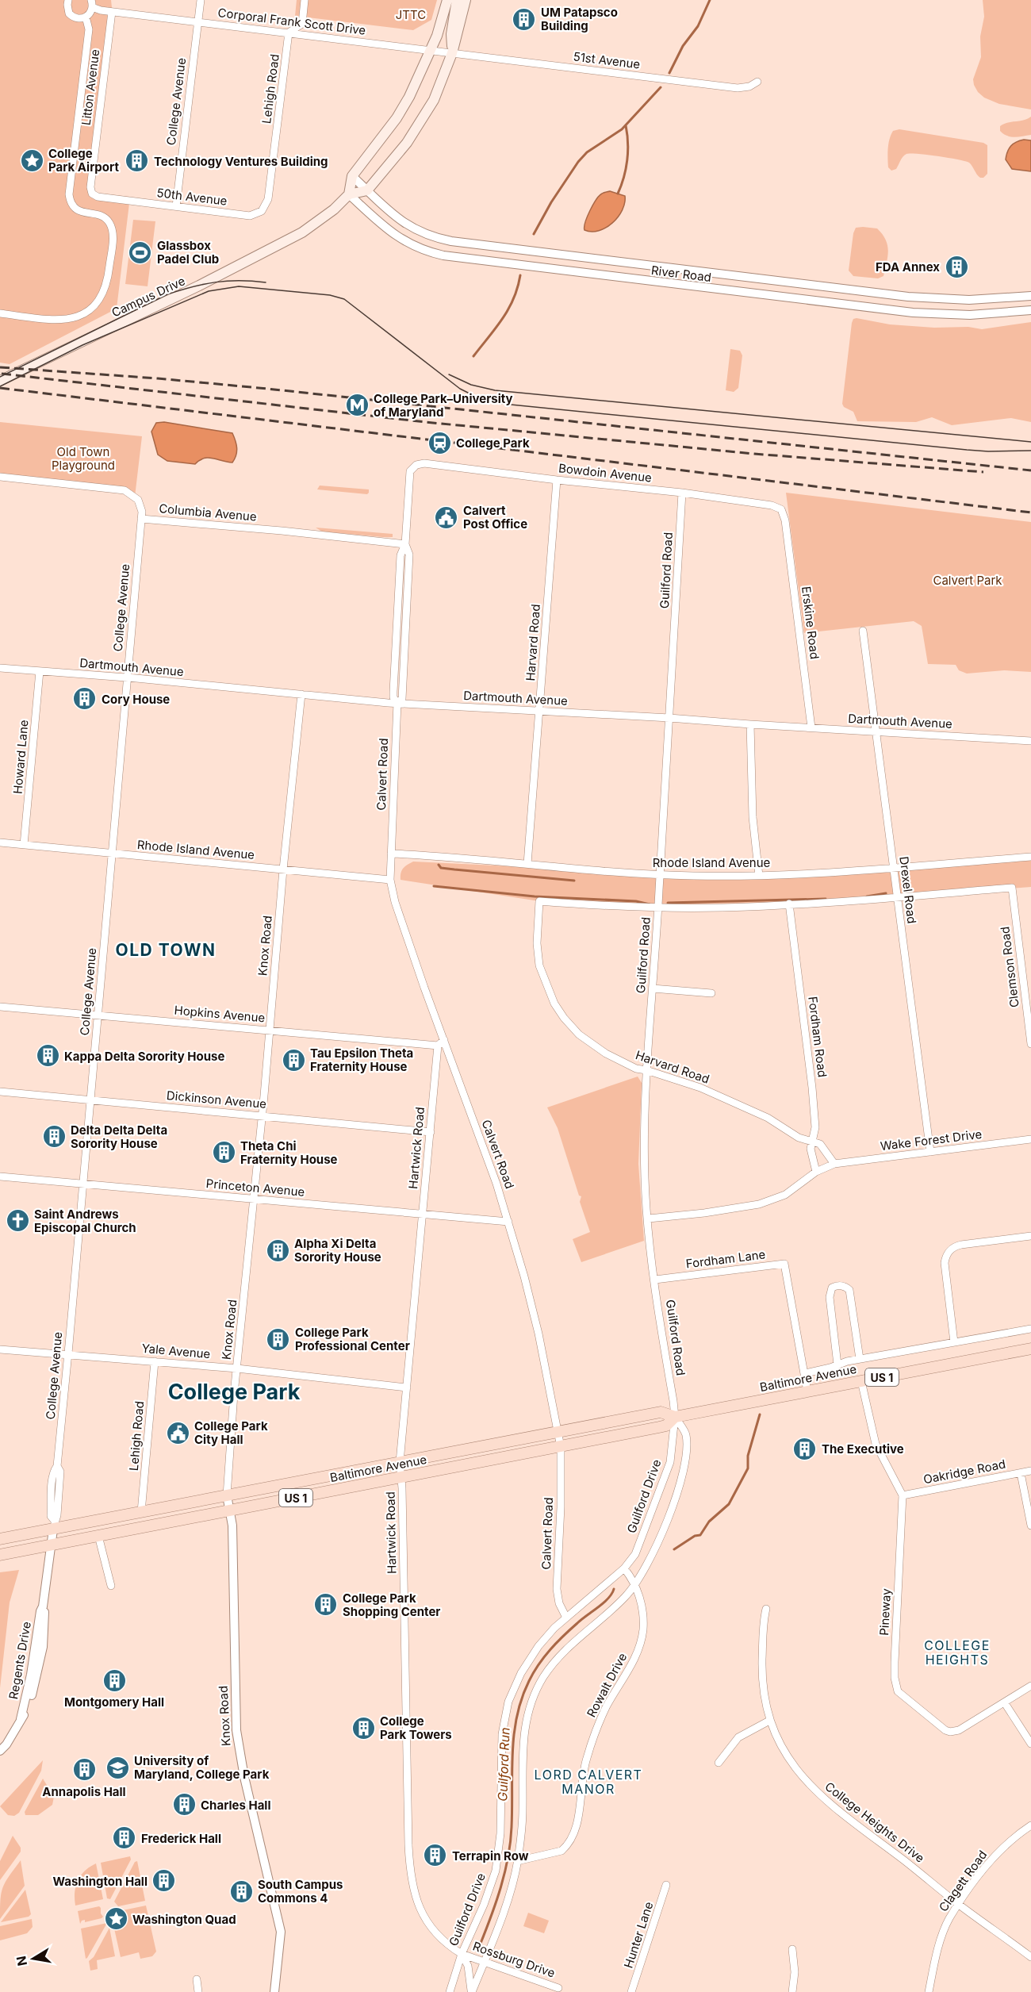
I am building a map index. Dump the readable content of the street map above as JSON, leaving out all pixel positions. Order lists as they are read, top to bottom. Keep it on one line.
{"streets":{"main road":["Campus Drive","US 1","Baltimore Avenue"],"street":["Corporal Frank Scott Drive","51st Avenue","Litton Avenue","Lehigh Road","College Avenue","50th Avenue","River Road","Bowdoin Avenue","Columbia Avenue","Guilford Road","Erskine Road","Harvard Road","Dartmouth Avenue","Howard Lane","Calvert Road","Rhode Island Avenue","Drexel Road","Knox Road","Clemson Road","Hopkins Avenue","Fordham Road","Dickinson Avenue","Wake Forest Drive","Hartwick Road","Princeton Avenue","Fordham Lane","Yale Avenue","Oakridge Road","Guilford Drive","Pineway","Regents Drive","Rowalt Drive","College Heights Drive","Clagett Road","Hunter Lane","Rossburg Drive"]},"crossings":[["Corporal Frank Scott Drive","51st Avenue"],["Corporal Frank Scott Drive","Litton Avenue"],["Corporal Frank Scott Drive","Lehigh Road"],["Corporal Frank Scott Drive","College Avenue"],["Litton Avenue","50th Avenue"],["Lehigh Road","50th Avenue"],["Lehigh Road","Yale Avenue"],["Lehigh Road","Baltimore Avenue"],["College Avenue","50th Avenue"],["College Avenue","Columbia Avenue"],["College Avenue","Dartmouth Avenue"],["College Avenue","Rhode Island Avenue"],["College Avenue","Hopkins Avenue"],["College Avenue","Dickinson Avenue"],["College Avenue","Princeton Avenue"],["College Avenue","Yale Avenue"],["College Avenue","Baltimore Avenue"],["College Avenue","Regents Drive"],["River Road","Campus Drive"],["Bowdoin Avenue","Guilford Road"],["Bowdoin Avenue","Erskine Road"],["Bowdoin Avenue","Harvard Road"],["Bowdoin Avenue","Calvert Road"],["Columbia Avenue","Calvert Road"],["Guilford Road","Harvard Road"],["Guilford Road","Dartmouth Avenue"],["Guilford Road","Rhode Island Avenue"],["Guilford Road","Fordham Lane"],["Guilford Road","Baltimore Avenue"],["Guilford Road","Guilford Drive"],["Erskine Road","Dartmouth Avenue"],["Harvard Road","Dartmouth Avenue"],["Harvard Road","Rhode Island Avenue"],["Harvard Road","Fordham Road"],["Dartmouth Avenue","Howard Lane"],["Dartmouth Avenue","Calvert Road"],["Dartmouth Avenue","Drexel Road"],["Dartmouth Avenue","Knox Road"],["Howard Lane","Rhode Island Avenue"],["Calvert Road","Rhode Island Avenue"],["Calvert Road","Princeton Avenue"],["Calvert Road","Baltimore Avenue"],["Calvert Road","Guilford Drive"],["Rhode Island Avenue","Drexel Road"],["Rhode Island Avenue","Knox Road"],["Drexel Road","Clemson Road"],["Drexel Road","Wake Forest Drive"],["Knox Road","Hopkins Avenue"],["Knox Road","Dickinson Avenue"],["Knox Road","Princeton Avenue"],["Knox Road","Yale Avenue"],["Knox Road","Baltimore Avenue"],["Hopkins Avenue","Hartwick Road"],["Dickinson Avenue","Hartwick Road"],["Hartwick Road","Princeton Avenue"],["Hartwick Road","Yale Avenue"],["Hartwick Road","Baltimore Avenue"],["Hartwick Road","Guilford Drive"],["Hartwick Road","Rossburg Drive"],["Fordham Lane","Baltimore Avenue"],["Baltimore Avenue","Guilford Drive"],["Baltimore Avenue","Regents Drive"],["Oakridge Road","Pineway"],["Guilford Drive","Rowalt Drive"],["Guilford Drive","Rossburg Drive"],["College Heights Drive","Clagett Road"]],"districts":["OLD TOWN","College Park","COLLEGE HEIGHTS","LORD CALVERT MANOR"],"water":["Guilford Run"],"parks":["JTTC","Old Town Playground","Calvert Park"],"places":{"building":["UM Patapsco Building","Technology Ventures Building","FDA Annex","Cory House","Kappa Delta Sorority House","Tau Epsilon Theta Fraternity House","Delta Delta Delta Sorority House","Theta Chi Fraternity House","Alpha Xi Delta Sorority House","College Park Professional Center","The Executive","College Park Shopping Center","Montgomery Hall","College Park Towers","Annapolis Hall","Charles Hall","Frederick Hall","Terrapin Row","Washington Hall","South Campus Commons 4"],"place":["College Park Airport","Washington Quad"],"sports":["Glassbox Padel Club"],"metro station":["College Park–University of Maryland"],"station":["College Park"],"public building":["Calvert Post Office","College Park City Hall"],"church":["Saint Andrews Episcopal Church"],"school or university":["University of Maryland, College Park"]},"north":"left"}
